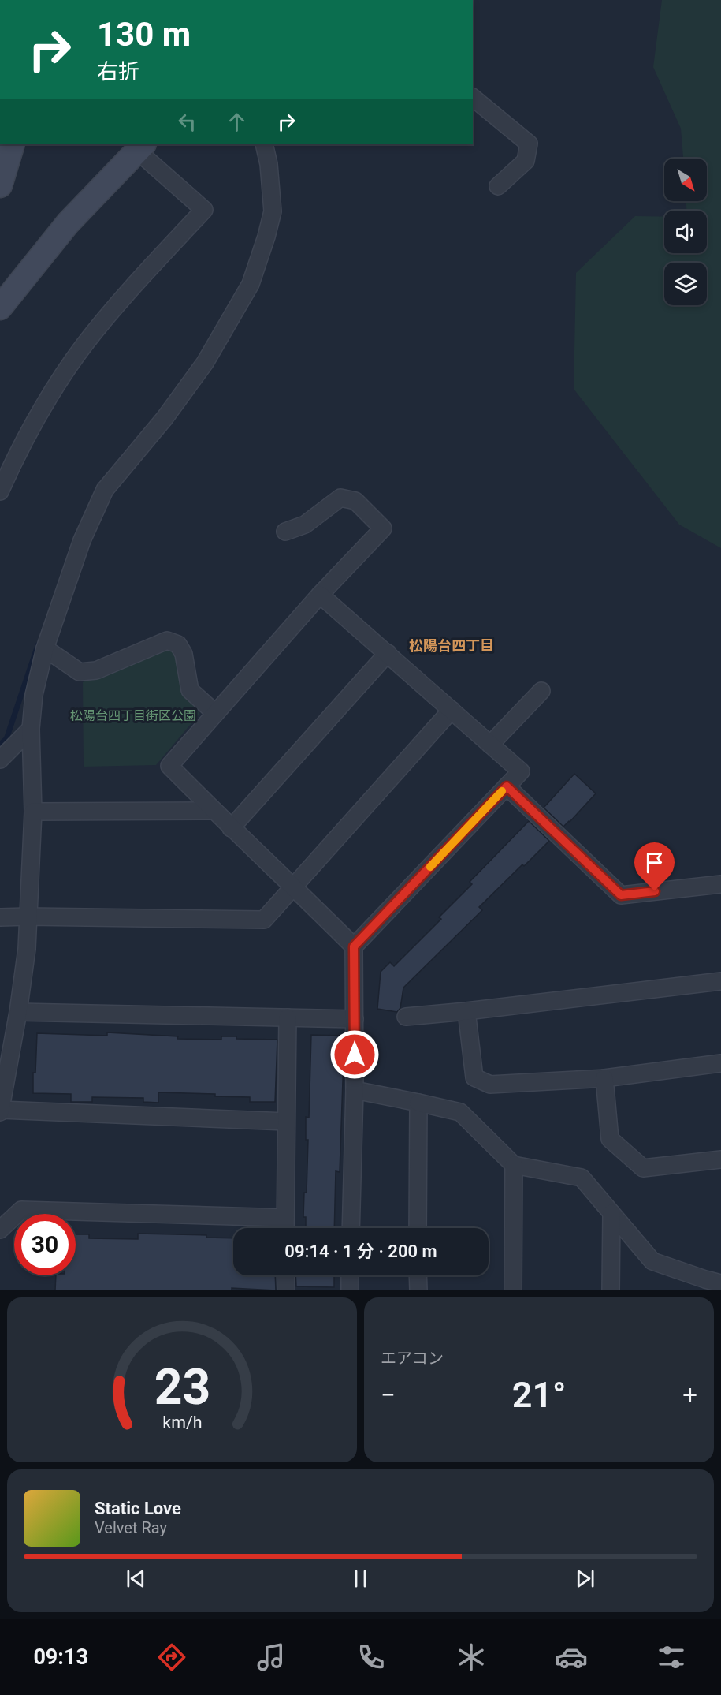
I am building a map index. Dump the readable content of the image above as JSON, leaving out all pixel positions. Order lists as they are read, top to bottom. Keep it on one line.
{"districts":["松陽台四丁目"],"parks":["松陽台四丁目街区公園"],"north":"bottom right","page":{"turn":["130 m","右折"],"limit":"30","trip":"09:14 · 1 分 · 200 m","tile":"エアコン","heat":["−","21°","+"],"song":["Static Love","Velvet Ray"],"tabs":"09:13","gauge":["23","km/h"]}}
